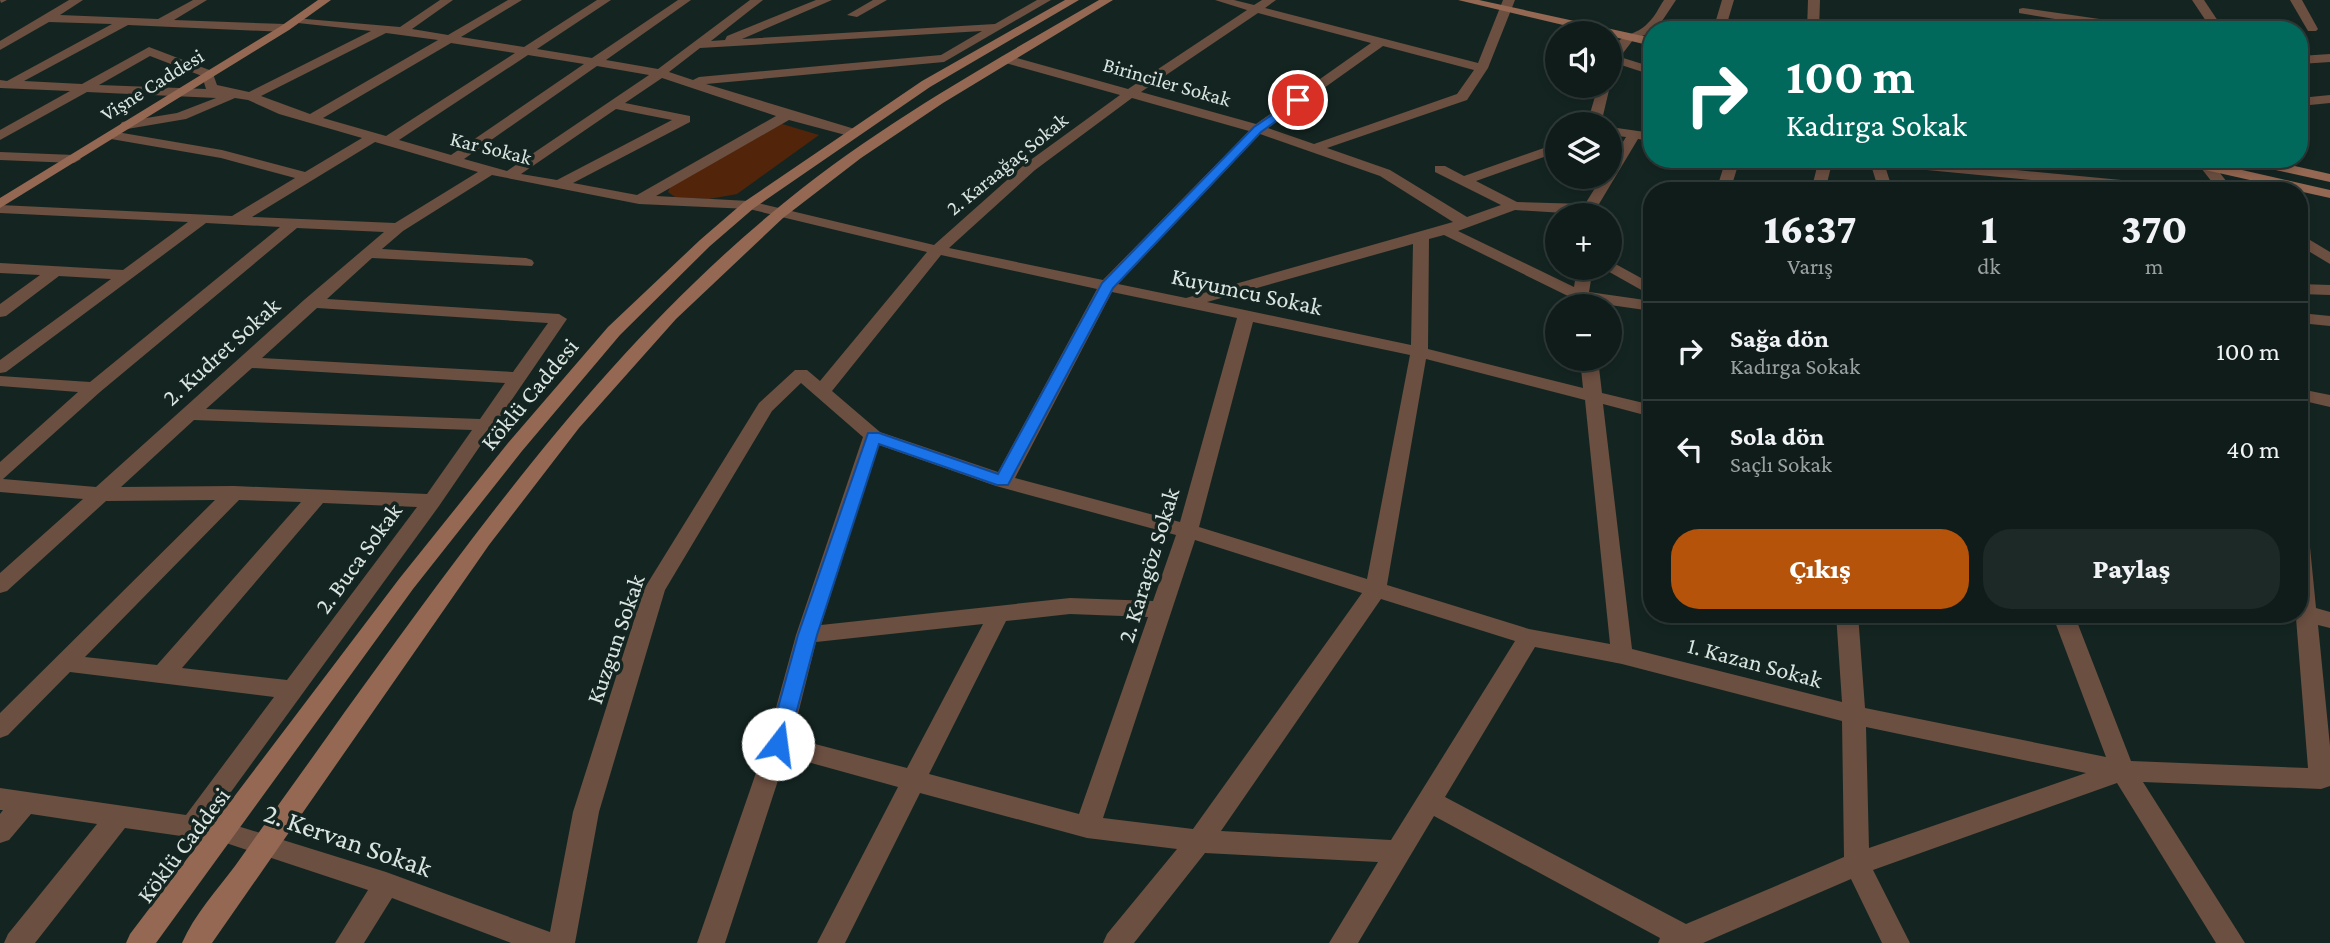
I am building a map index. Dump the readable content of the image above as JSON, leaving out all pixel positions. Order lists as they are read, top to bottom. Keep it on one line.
{"streets":{"main road":["Vişne Caddesi","Köklü Caddesi"],"street":["Birinciler Sokak","Kar Sokak","2. Karaağaç Sokak","Kuyumcu Sokak","2. Kudret Sokak","2. Buca Sokak","2. Karagöz Sokak","Kuzgun Sokak","1. Kazan Sokak","2. Kervan Sokak"]},"crossings":[["Birinciler Sokak","2. Karaağaç Sokak"],["Vişne Caddesi","Kar Sokak"],["Kar Sokak","Kuyumcu Sokak"],["Kar Sokak","2. Kudret Sokak"],["Kar Sokak","Köklü Caddesi"],["2. Karaağaç Sokak","Kuyumcu Sokak"],["2. Karaağaç Sokak","Kuzgun Sokak"],["Kuyumcu Sokak","Köklü Caddesi"],["Kuyumcu Sokak","2. Karagöz Sokak"],["2. Kudret Sokak","2. Buca Sokak"],["Köklü Caddesi","2. Kervan Sokak"],["2. Buca Sokak","2. Kervan Sokak"],["2. Karagöz Sokak","1. Kazan Sokak"]],"page":{"map_buttons":["+","−"],"turn":["100 m","Kadırga Sokak"],"eta":["16:37","Varış","1","dk","370","m"],"list":[{"name":"Sağa dön","note":"Kadırga Sokak","value":"100 m"},{"name":"Sola dön","note":"Saçlı Sokak","value":"40 m"}],"buttons":["Çıkış","Paylaş"]}}
